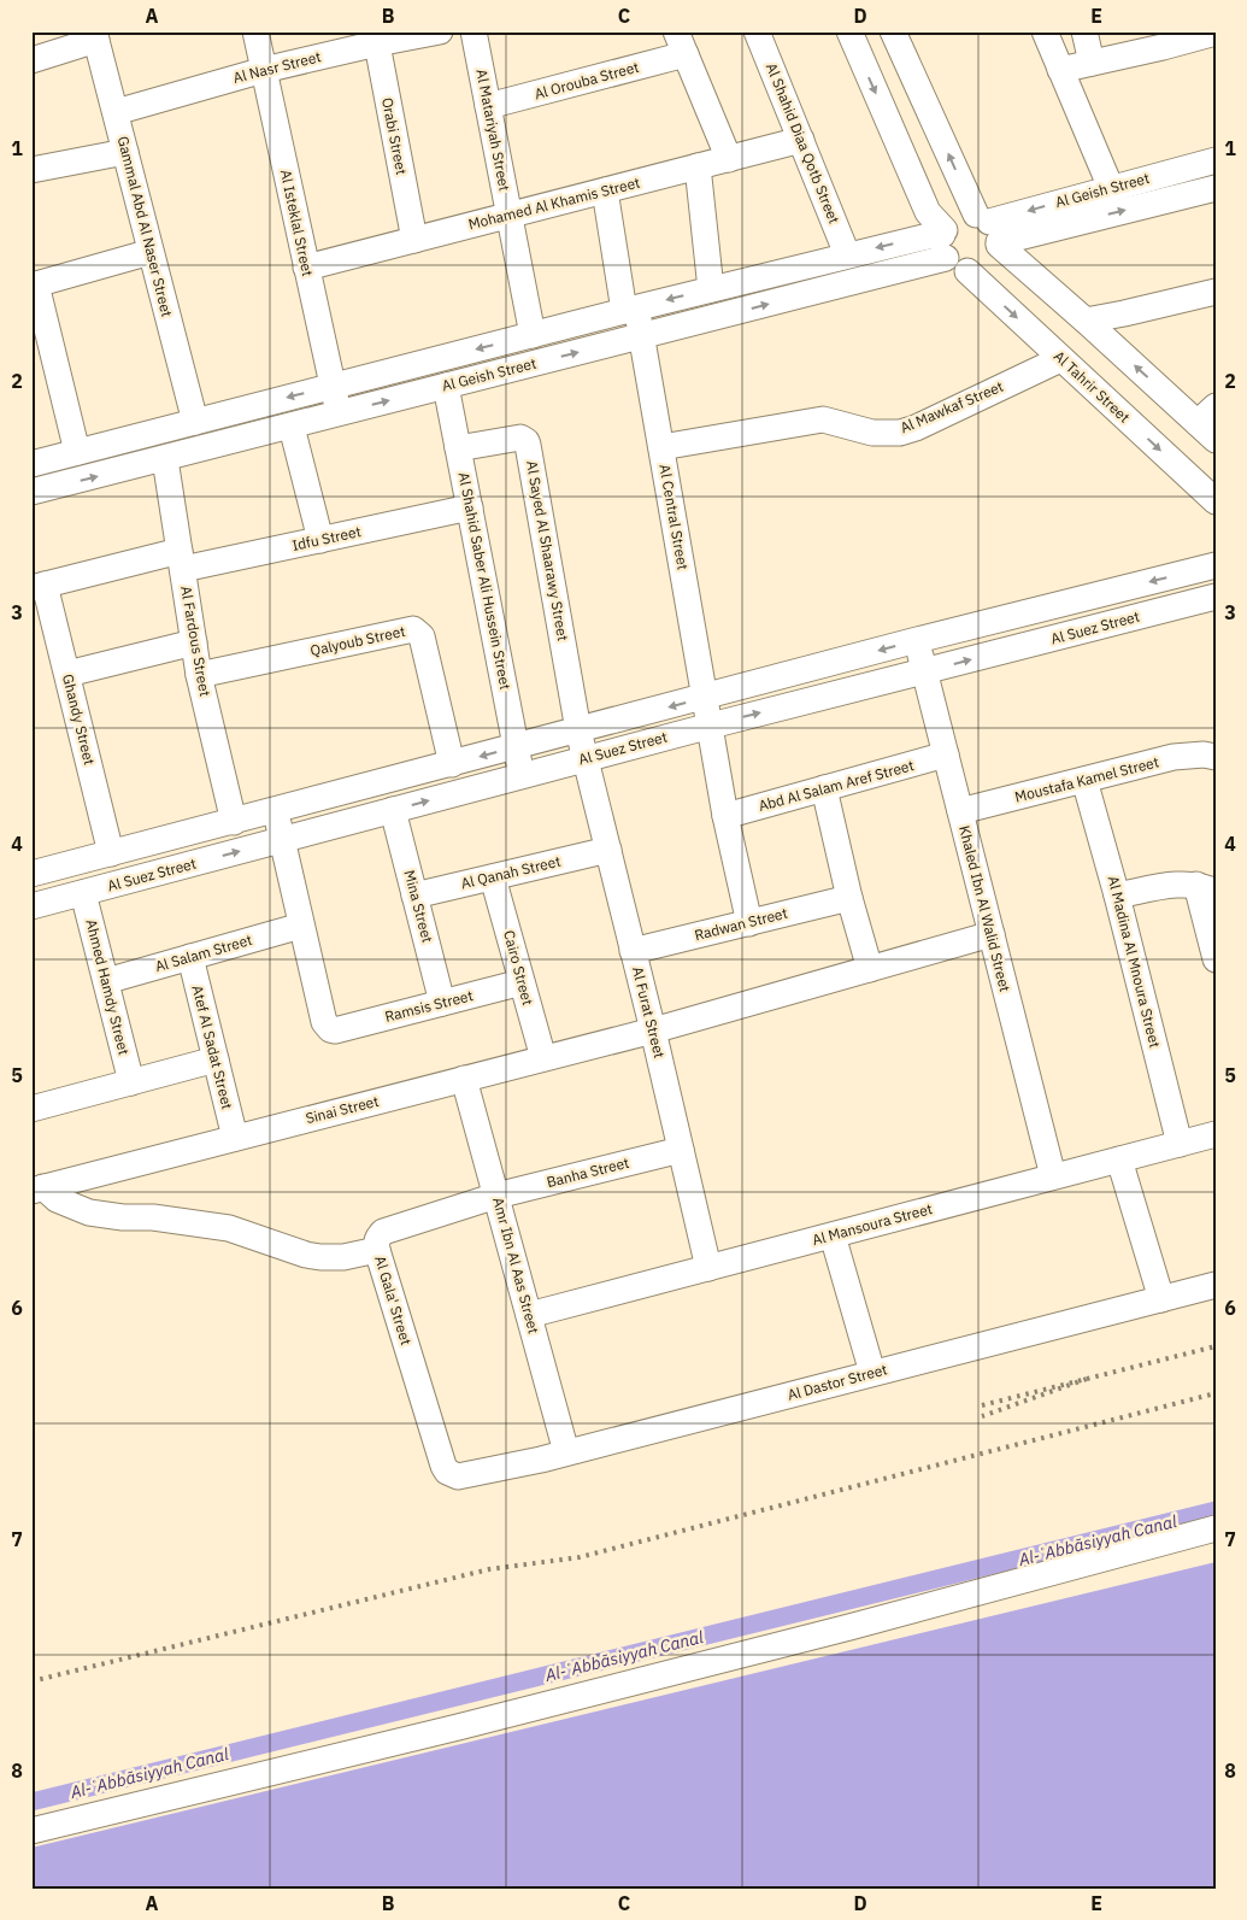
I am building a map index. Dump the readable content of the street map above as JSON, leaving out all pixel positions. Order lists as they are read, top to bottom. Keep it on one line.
{"streets":{"street":["Al Nasr Street","Al Orouba Street","Al Matariyah Street","Orabi Street","Al Shahid Diaa Qotb Street","Al Geish Street","Mohamed Al Khamis Street","Al Isteklal Street","Gammal Abd Al Naser Street","Al Tahrir Street","Al Mawkaf Street","Al Central Street","Idfu Street","Al Sayed Al Shaarawy Street","Al Shahid Saber Ali Hussein Street","Al Suez Street","Al Fardous Street","Qalyoub Street","Ghandy Street","Moustafa Kamel Street","Abd Al Salam Aref Street","Al Qanah Street","Mina Street","Khaled Ibn Al Walid Street","Radwan Street","Al Salam Street","Al Madina Al Mnoura Street","Cairo Street","Ahmed Hamdy Street","Ramsis Street","Al Furat Street","Atef Al Sadat Street","Sinai Street","Banha Street","Al Mansoura Street","Amr Ibn Al Aas Street","Al Gala' Street","Al Dastor Street"]},"crossings":[["Al Nasr Street","Orabi Street"],["Al Nasr Street","Al Isteklal Street"],["Al Nasr Street","Gammal Abd Al Naser Street"],["Al Orouba Street","Al Matariyah Street"],["Al Matariyah Street","Al Geish Street"],["Al Matariyah Street","Mohamed Al Khamis Street"],["Orabi Street","Mohamed Al Khamis Street"],["Al Shahid Diaa Qotb Street","Al Geish Street"],["Al Shahid Diaa Qotb Street","Mohamed Al Khamis Street"],["Al Geish Street","Al Isteklal Street"],["Al Geish Street","Gammal Abd Al Naser Street"],["Al Geish Street","Al Tahrir Street"],["Al Geish Street","Al Central Street"],["Al Geish Street","Al Shahid Saber Ali Hussein Street"],["Al Geish Street","Al Fardous Street"],["Mohamed Al Khamis Street","Al Isteklal Street"],["Mohamed Al Khamis Street","Al Central Street"],["Al Tahrir Street","Al Mawkaf Street"],["Al Mawkaf Street","Al Central Street"],["Al Central Street","Al Suez Street"],["Al Central Street","Abd Al Salam Aref Street"],["Al Central Street","Radwan Street"],["Idfu Street","Al Shahid Saber Ali Hussein Street"],["Idfu Street","Al Fardous Street"],["Idfu Street","Ghandy Street"],["Al Sayed Al Shaarawy Street","Al Shahid Saber Ali Hussein Street"],["Al Sayed Al Shaarawy Street","Al Suez Street"],["Al Sayed Al Shaarawy Street","Al Furat Street"],["Al Shahid Saber Ali Hussein Street","Al Suez Street"],["Al Suez Street","Al Fardous Street"],["Al Suez Street","Qalyoub Street"],["Al Suez Street","Ghandy Street"],["Al Suez Street","Mina Street"],["Al Suez Street","Khaled Ibn Al Walid Street"],["Al Suez Street","Ahmed Hamdy Street"],["Al Suez Street","Al Furat Street"],["Al Fardous Street","Qalyoub Street"],["Moustafa Kamel Street","Khaled Ibn Al Walid Street"],["Moustafa Kamel Street","Al Madina Al Mnoura Street"],["Abd Al Salam Aref Street","Khaled Ibn Al Walid Street"],["Al Qanah Street","Mina Street"],["Al Qanah Street","Cairo Street"],["Al Qanah Street","Al Furat Street"],["Mina Street","Ramsis Street"],["Khaled Ibn Al Walid Street","Sinai Street"],["Khaled Ibn Al Walid Street","Al Mansoura Street"],["Radwan Street","Al Furat Street"],["Al Salam Street","Ahmed Hamdy Street"],["Al Salam Street","Ramsis Street"],["Al Salam Street","Atef Al Sadat Street"],["Al Madina Al Mnoura Street","Al Mansoura Street"],["Cairo Street","Ramsis Street"],["Cairo Street","Sinai Street"],["Al Furat Street","Sinai Street"],["Al Furat Street","Banha Street"],["Al Furat Street","Al Mansoura Street"],["Atef Al Sadat Street","Sinai Street"],["Sinai Street","Amr Ibn Al Aas Street"],["Banha Street","Amr Ibn Al Aas Street"],["Banha Street","Al Gala' Street"],["Al Mansoura Street","Amr Ibn Al Aas Street"],["Amr Ibn Al Aas Street","Al Gala' Street"],["Amr Ibn Al Aas Street","Al Dastor Street"],["Al Gala' Street","Al Dastor Street"]],"water":["Al-ʿAbbāsiyyah Canal"],"grid":{"columns":["A","B","C","D","E"],"rows":["1","2","3","4","5","6","7","8"]}}
